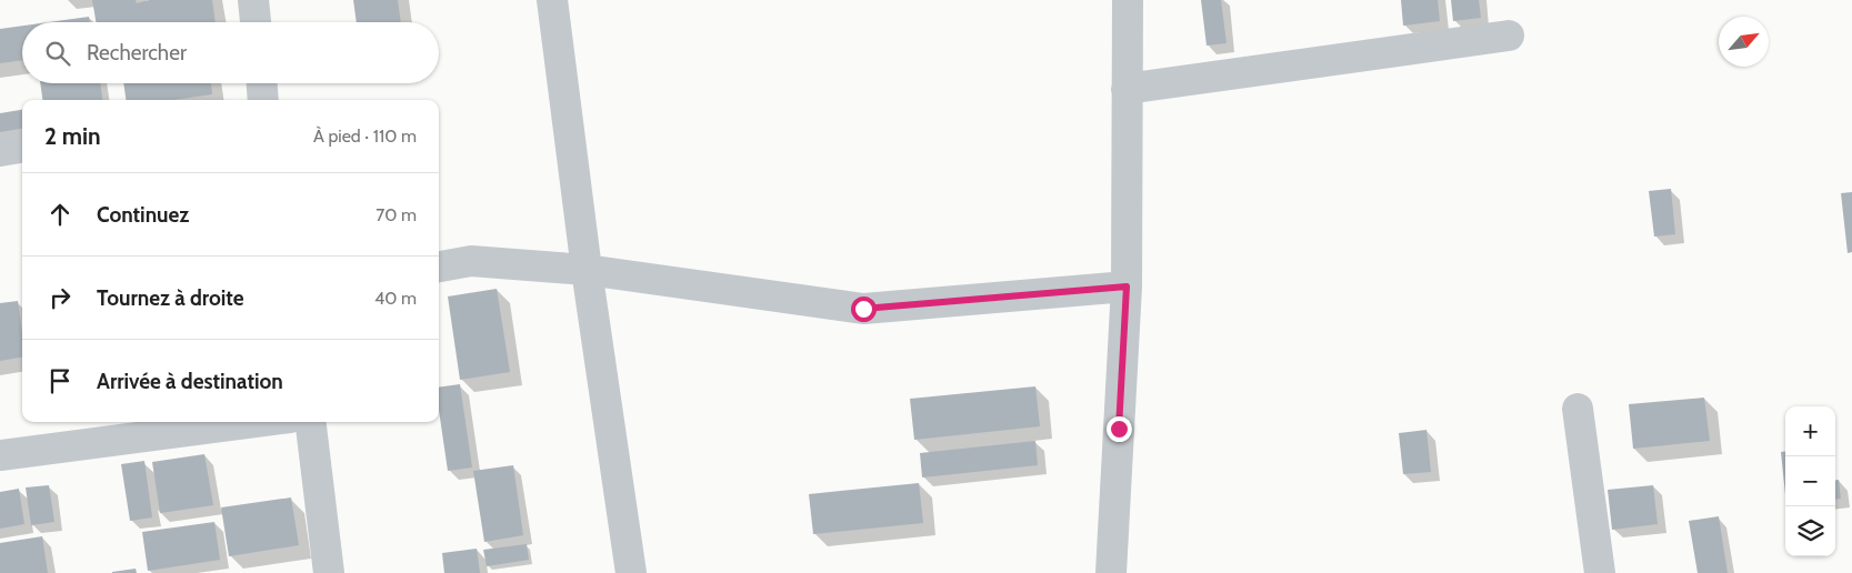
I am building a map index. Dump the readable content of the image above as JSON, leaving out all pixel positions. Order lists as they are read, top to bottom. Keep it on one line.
{"north":"top right","page":{"search":"Rechercher","heading":["2 min","À pied · 110 m"],"list":[["Continuez","70 m"],["Tournez à droite","40 m"],"Arrivée à destination"],"map_buttons":["+","−"]}}
